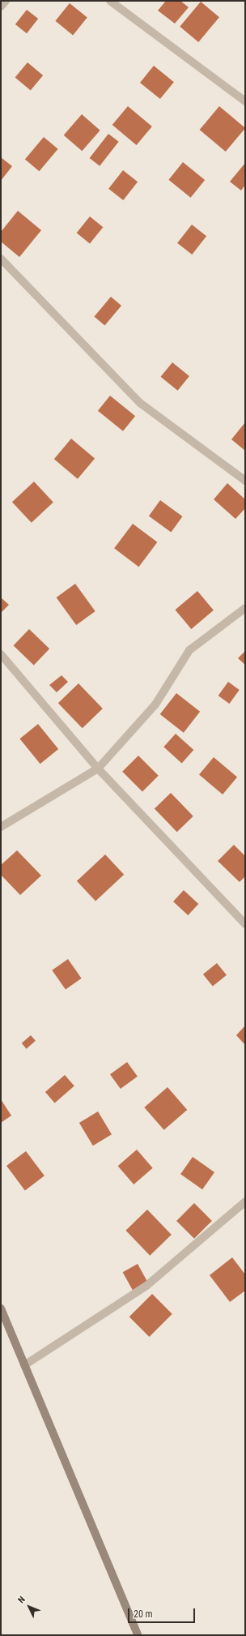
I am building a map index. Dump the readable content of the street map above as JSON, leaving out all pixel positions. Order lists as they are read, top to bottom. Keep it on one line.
{"scale_bar":"20 m","north":"top left"}
